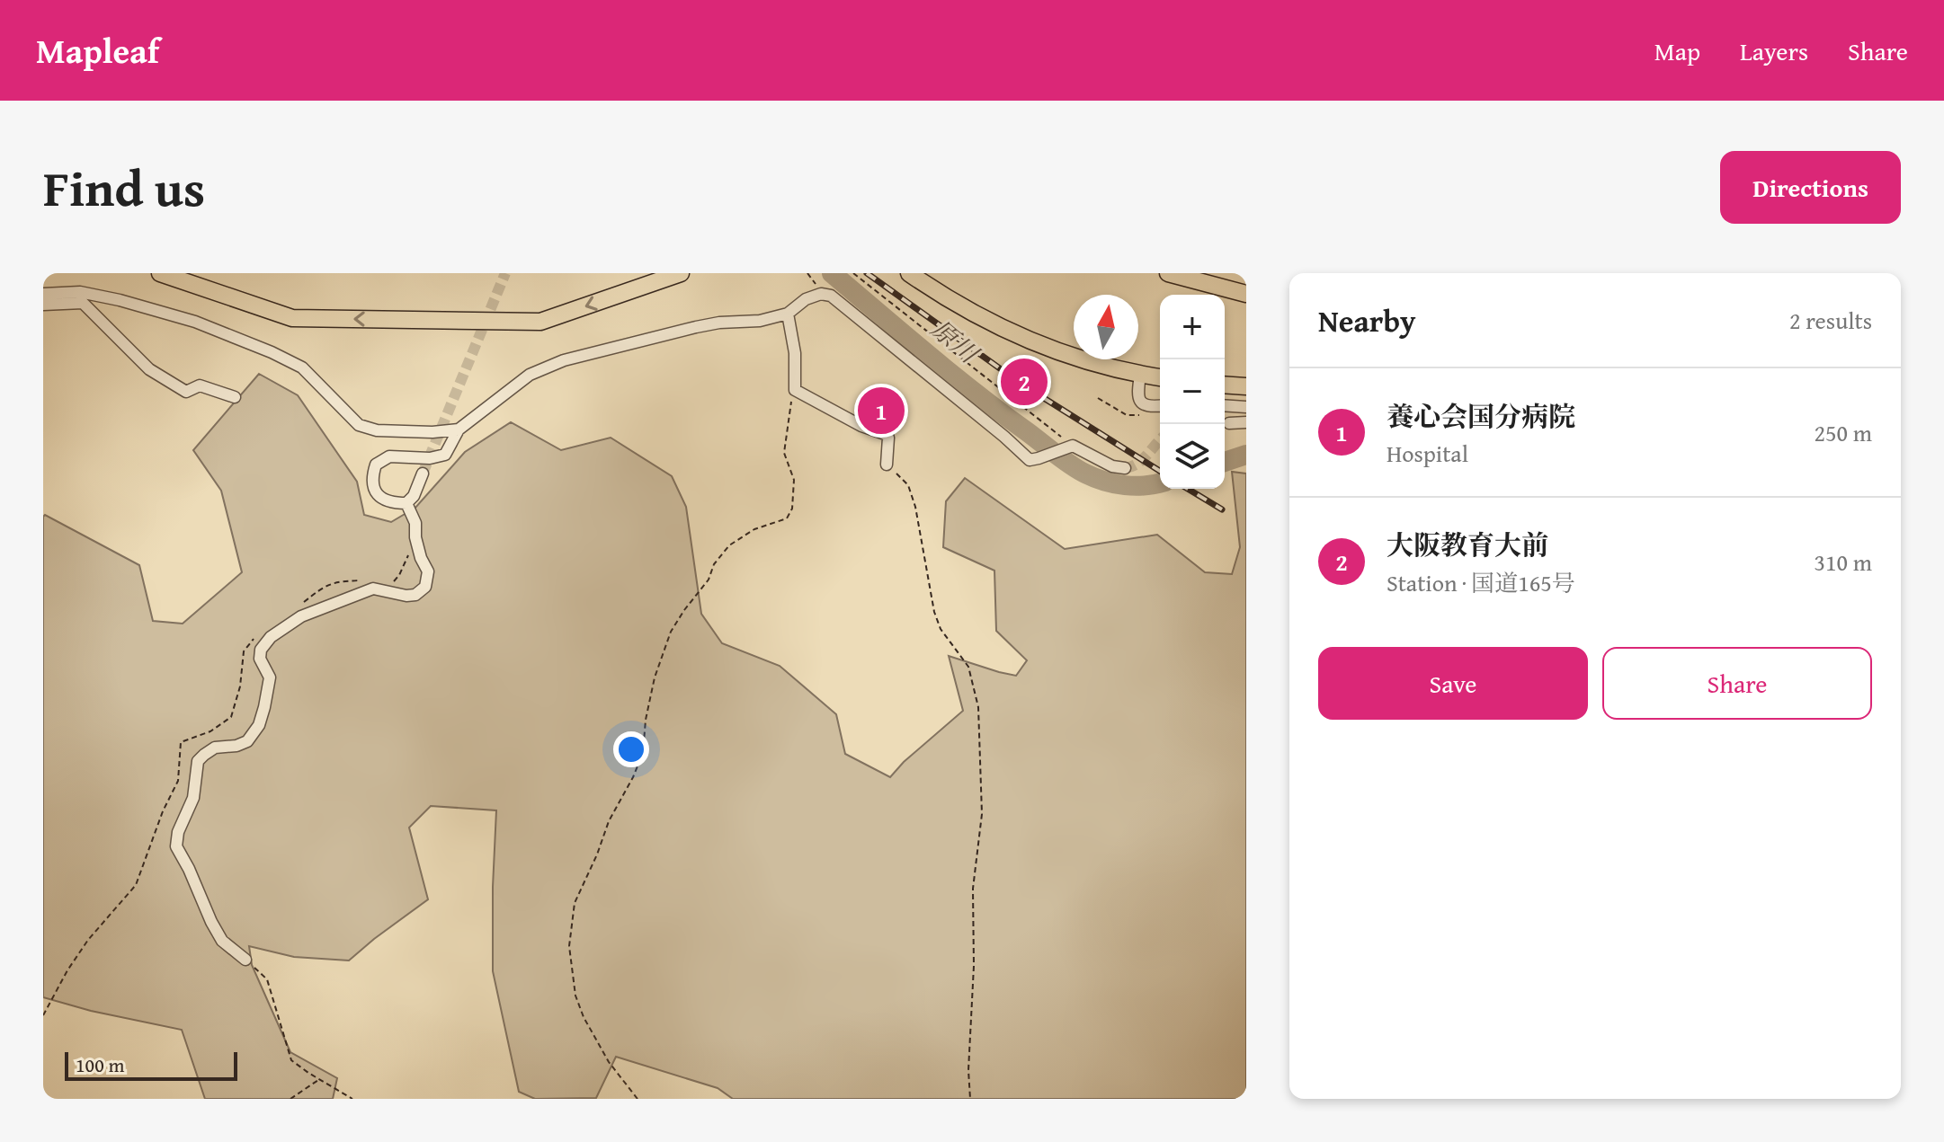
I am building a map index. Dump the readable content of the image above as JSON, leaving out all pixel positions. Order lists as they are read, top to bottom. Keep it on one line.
{"water":["原川"],"scale_bar":"100 m","north":"top","page":{"header":"Mapleaf","nav":["Map","Layers","Share"],"title":"Find us","buttons":["Directions",["Save","Share"]],"heading":["Nearby","2 results"],"map_buttons":["+","−"],"pins":["2","1"],"list":[{"mark":"1","name":"養心会国分病院","note":"Hospital","value":"250 m"},{"mark":"2","name":"大阪教育大前","note":"Station · 国道165号","value":"310 m"}],"scale":"100 m"}}
